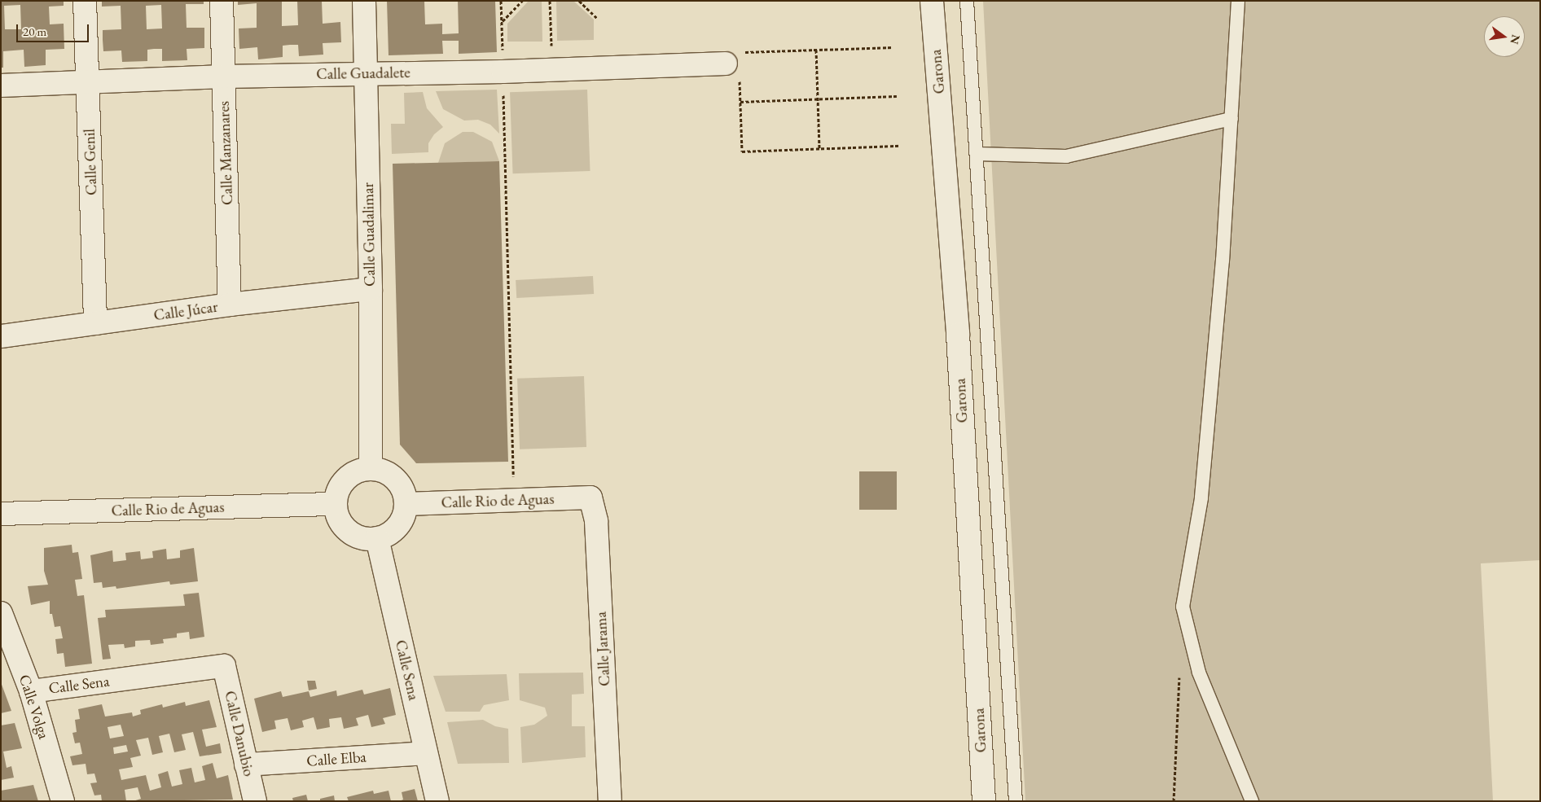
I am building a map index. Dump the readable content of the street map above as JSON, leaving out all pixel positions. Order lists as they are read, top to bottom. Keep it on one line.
{"streets":{"street":["Garona","Calle Guadalete","Calle Manzanares","Calle Genil","Calle Guadalimar","Calle Júcar","Calle Rio de Aguas","Calle Jarama","Calle Sena","Calle Volga","Calle Danubio","Calle Elba"]},"crossings":[["Calle Guadalete","Calle Manzanares"],["Calle Guadalete","Calle Genil"],["Calle Guadalete","Calle Guadalimar"],["Calle Manzanares","Calle Júcar"],["Calle Genil","Calle Júcar"],["Calle Guadalimar","Calle Júcar"],["Calle Guadalimar","Calle Rio de Aguas"],["Calle Guadalimar","Calle Sena"],["Calle Rio de Aguas","Calle Jarama"],["Calle Rio de Aguas","Calle Sena"],["Calle Sena","Calle Volga"],["Calle Sena","Calle Danubio"],["Calle Sena","Calle Elba"],["Calle Danubio","Calle Elba"]],"scale_bar":"20 m","north":"right"}
